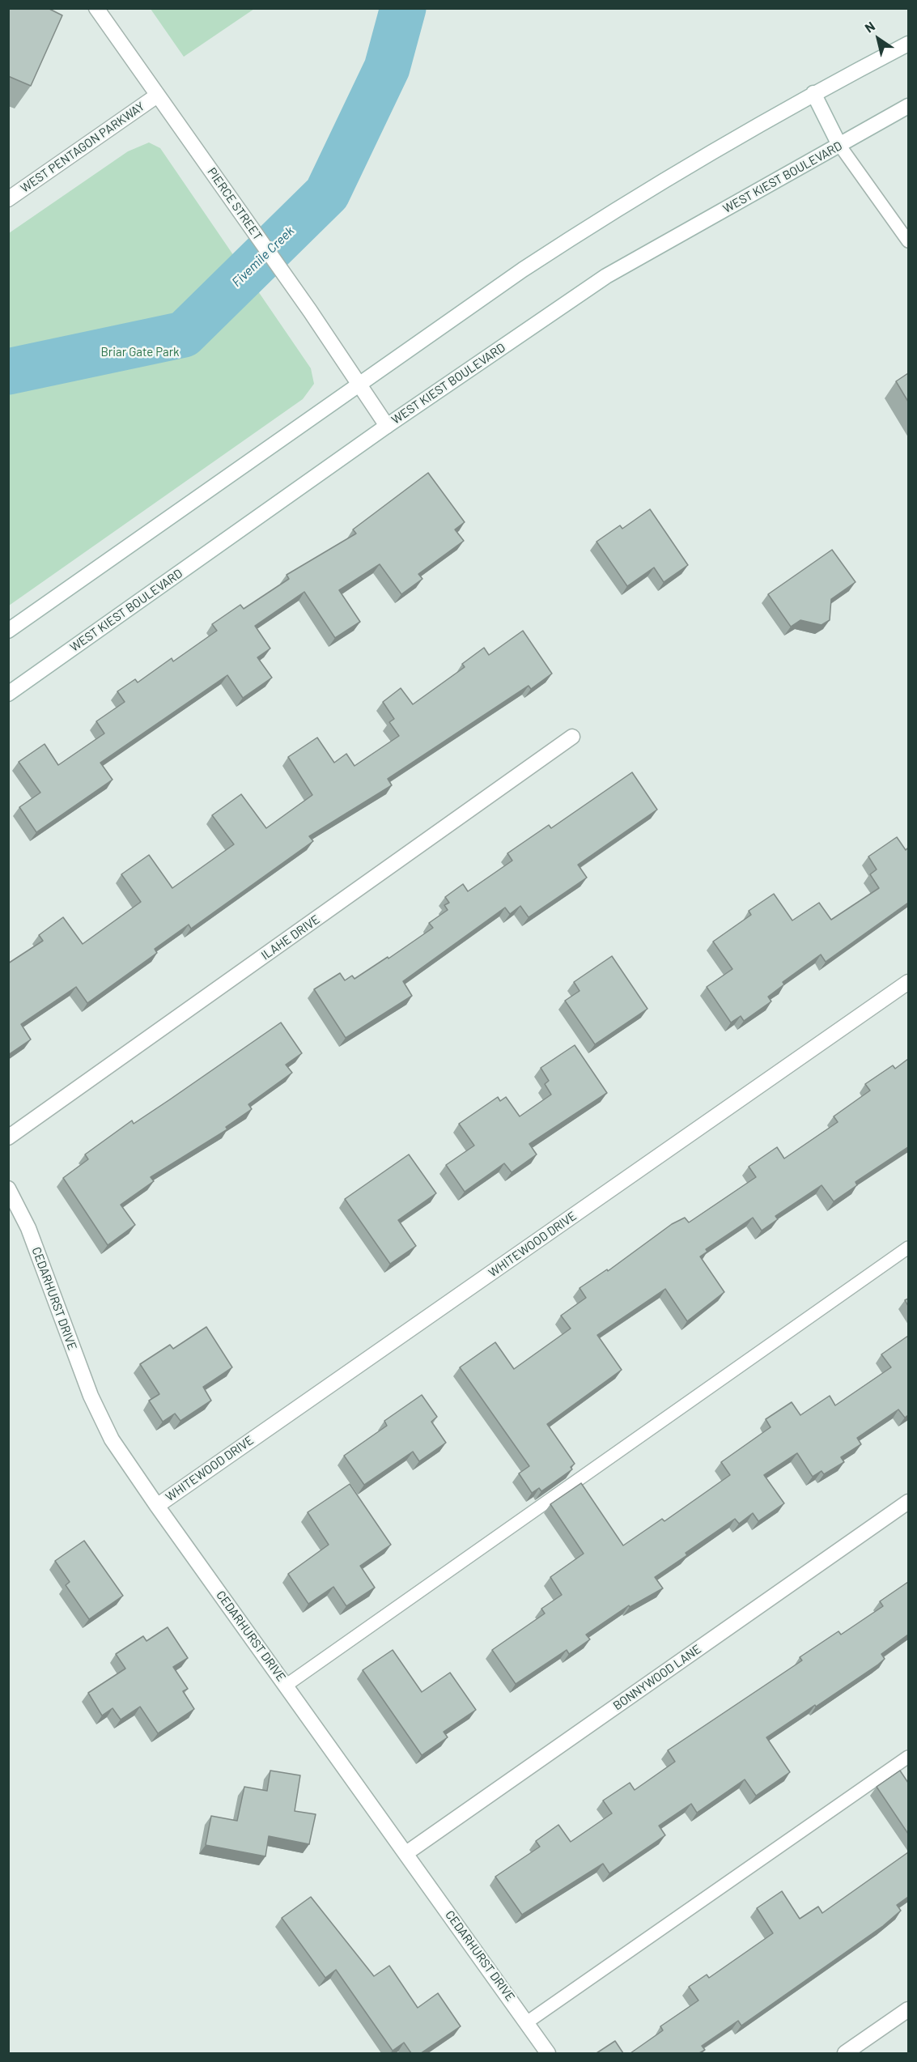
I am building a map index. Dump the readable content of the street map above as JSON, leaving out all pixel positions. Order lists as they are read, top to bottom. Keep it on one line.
{"streets":{"street":["WEST PENTAGON PARKWAY","WEST KIEST BOULEVARD","PIERCE STREET","ILAHE DRIVE","WHITEWOOD DRIVE","CEDARHURST DRIVE","BONNYWOOD LANE"]},"crossings":[["WEST PENTAGON PARKWAY","PIERCE STREET"],["WEST KIEST BOULEVARD","PIERCE STREET"],["WHITEWOOD DRIVE","CEDARHURST DRIVE"],["CEDARHURST DRIVE","BONNYWOOD LANE"]],"water":["Fivemile Creek"],"parks":["Briar Gate Park"],"north":"top left"}
